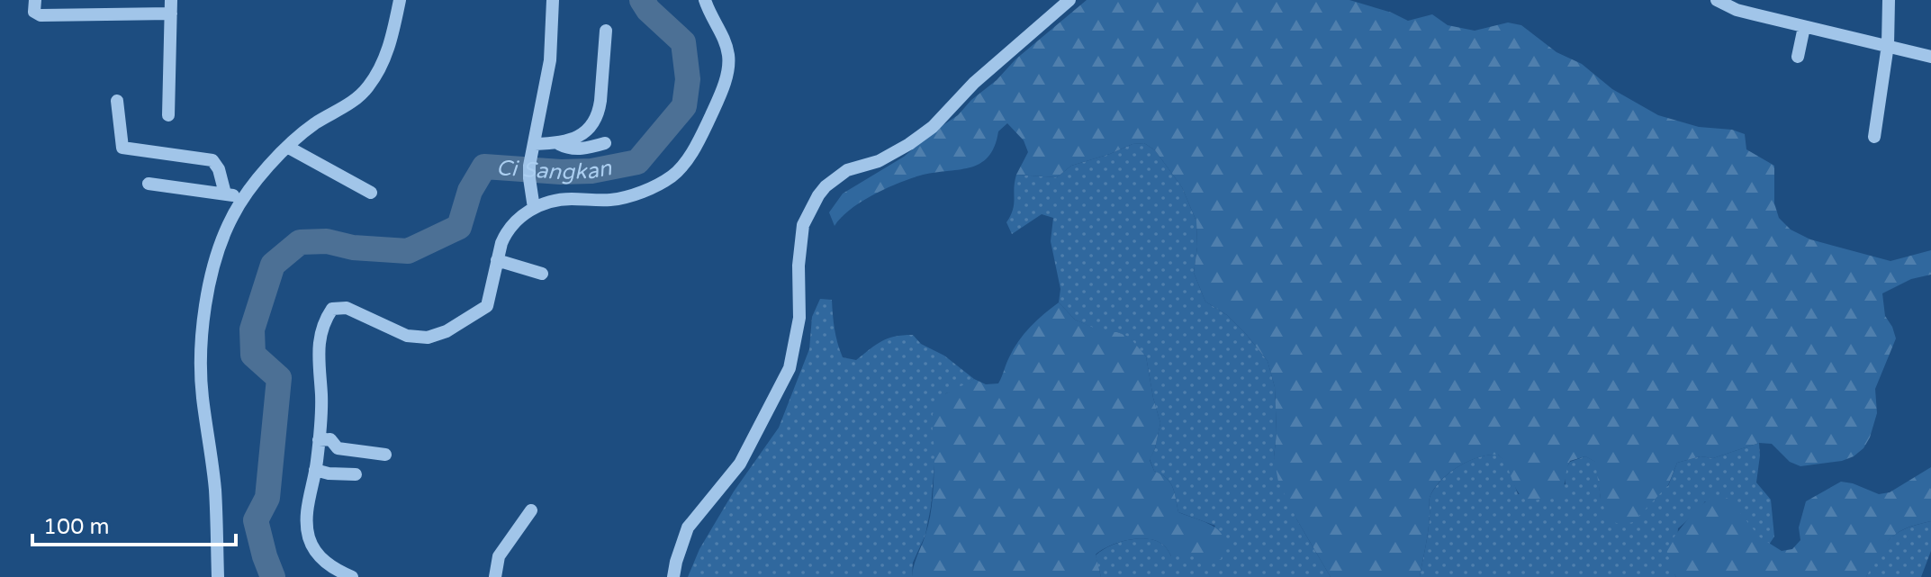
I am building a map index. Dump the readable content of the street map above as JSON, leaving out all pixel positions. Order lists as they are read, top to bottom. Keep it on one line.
{"water":["Ci Sangkan"],"scale_bar":"100 m"}
